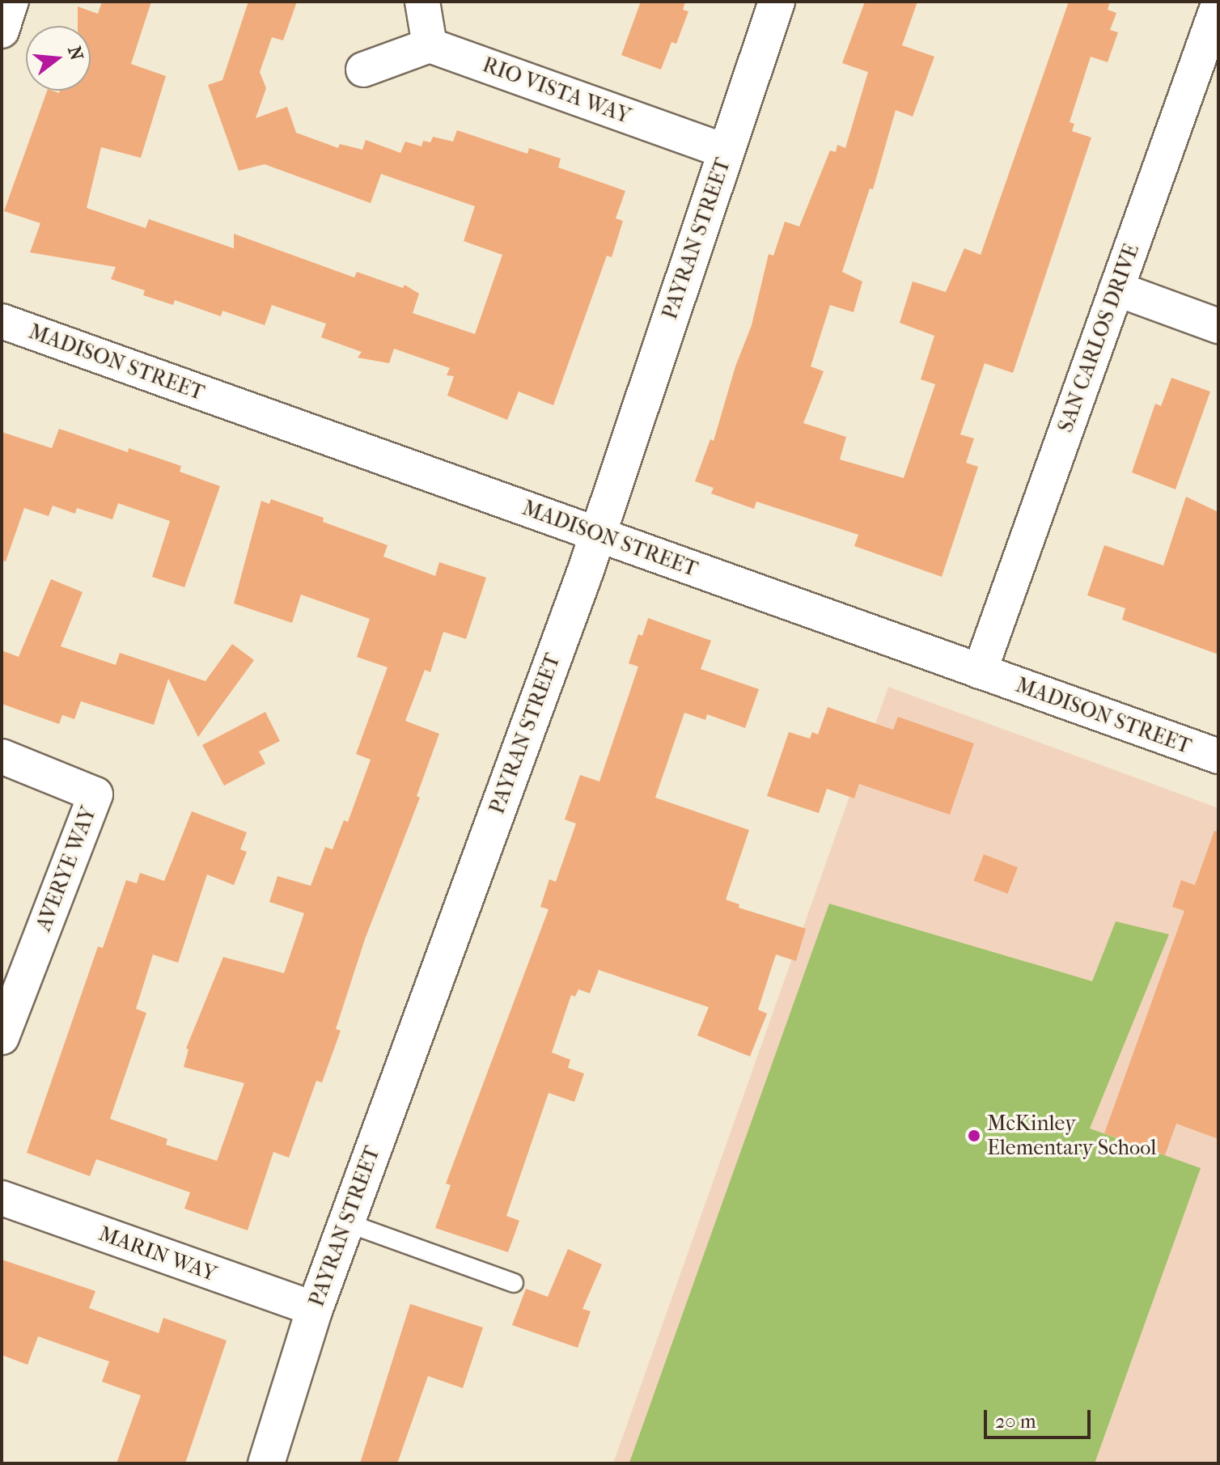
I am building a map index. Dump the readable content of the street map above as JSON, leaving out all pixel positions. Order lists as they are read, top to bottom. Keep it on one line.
{"streets":{"main road":["PAYRAN STREET"],"street":["RIO VISTA WAY","SAN CARLOS DRIVE","MADISON STREET","AVERYE WAY","MARIN WAY"]},"crossings":[["RIO VISTA WAY","PAYRAN STREET"],["PAYRAN STREET","MADISON STREET"],["PAYRAN STREET","MARIN WAY"],["SAN CARLOS DRIVE","MADISON STREET"]],"places":["McKinley Elementary School"],"scale_bar":"20 m","north":"right"}
